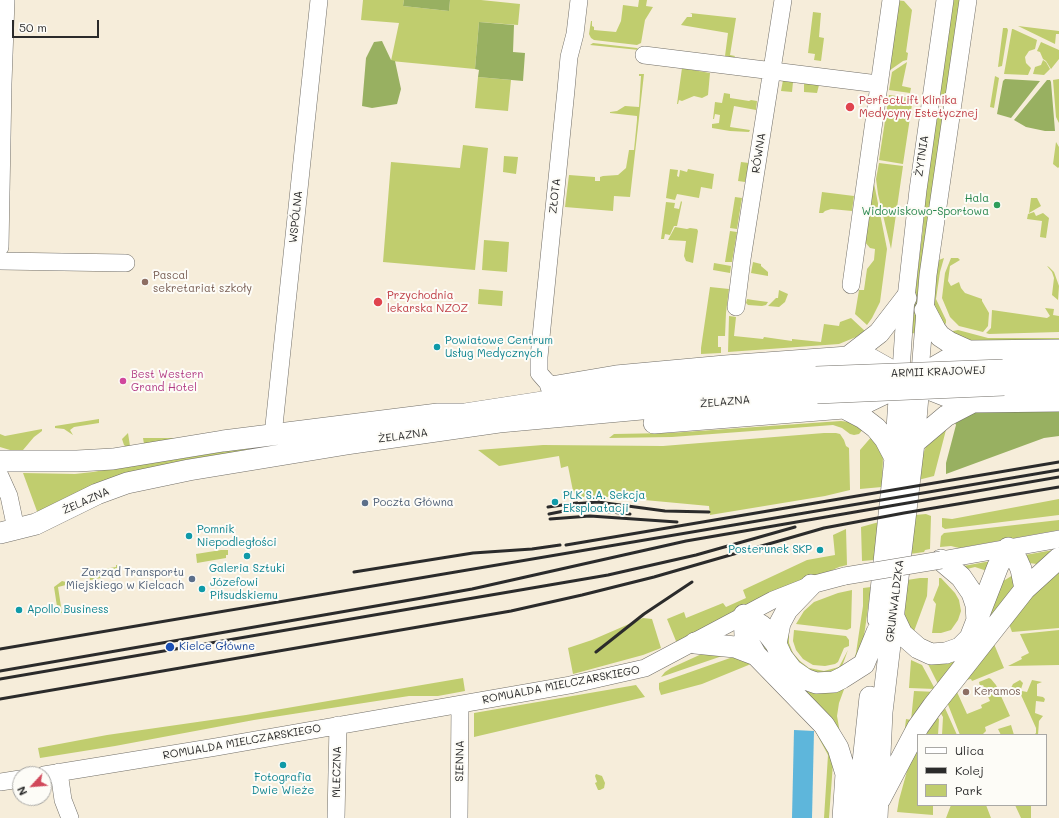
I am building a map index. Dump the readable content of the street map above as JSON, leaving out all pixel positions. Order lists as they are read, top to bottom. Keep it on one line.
{"streets":{"main road":["ARMII KRAJOWEJ","ŻELAZNA","GRUNWALDZKA"],"street":["RÓWNA","ŻYTNIA","ZŁOTA","WSPÓLNA","ROMUALDA MIELCZARSKIEGO","SIENNA","MLECZNA"]},"crossings":[["ŻYTNIA","GRUNWALDZKA"],["WSPÓLNA","ŻELAZNA"],["ARMII KRAJOWEJ","ŻELAZNA"],["ROMUALDA MIELCZARSKIEGO","SIENNA"],["ROMUALDA MIELCZARSKIEGO","MLECZNA"]],"places":["PerfectLift Klinika Medycyny Estetycznej","Hala Widowiskowo-Sportowa","Pascal sekretariat szkoły","Przychodnia lekarska NZOZ","Powiatowe Centrum Usług Medycznych","Best Western Grand Hotel","PLK S.A. Sekcja Eksploatacji","Poczta Główna","Pomnik Niepodległości","Posterunek SKP","Galeria Sztuki","Zarząd Transportu Miejskiego w Kielcach","Józefowi Piłsudskiemu","Apollo Business","Kielce Główne","Keramos","Fotografia Dwie Wieże"],"legend":["Ulica","Kolej","Park"],"scale_bar":"50 m","north":"bottom left"}
